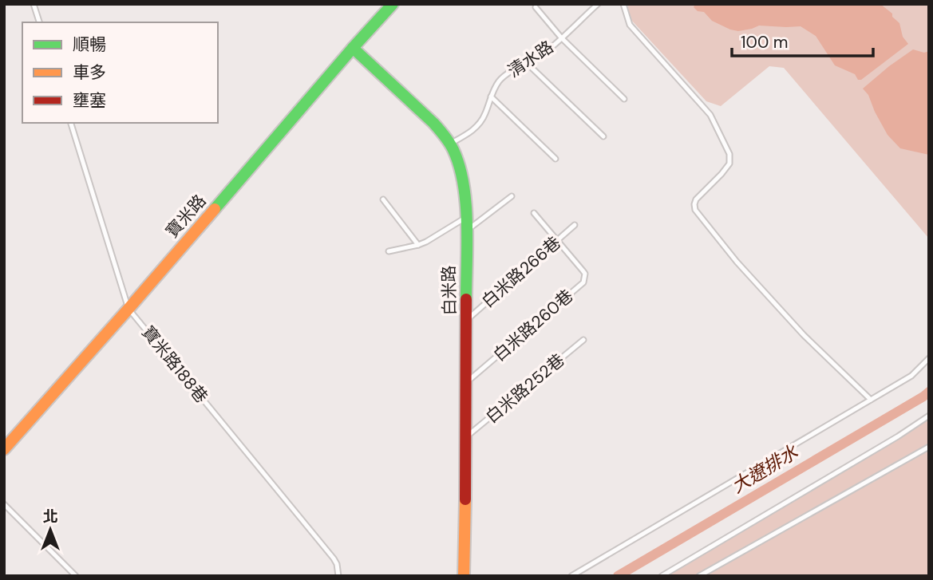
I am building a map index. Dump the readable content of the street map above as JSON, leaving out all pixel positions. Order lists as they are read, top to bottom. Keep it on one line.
{"streets":{"street":["寶米路","白米路"],"lane":["清水路","白米路266巷","白米路260巷","寶米路188巷","白米路252巷"]},"crossings":[["清水路","白米路"],["寶米路","白米路"],["寶米路","寶米路188巷"],["白米路266巷","白米路"],["白米路266巷","白米路260巷"],["白米路","白米路260巷"],["白米路","白米路252巷"]],"water":["大遼排水"],"legend":["順暢","車多","壅塞"],"scale_bar":"100 m","north":"top"}
